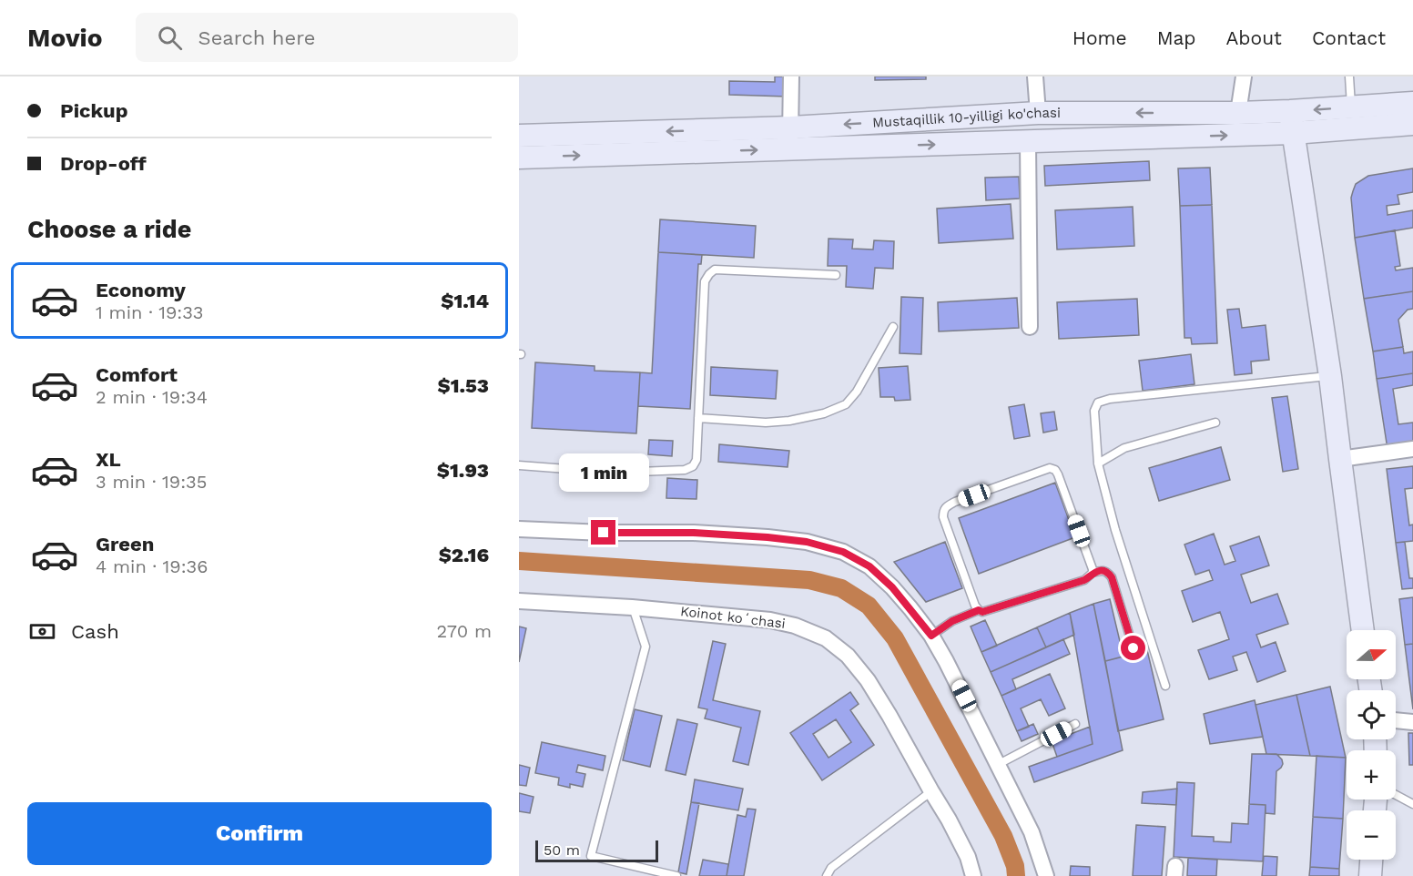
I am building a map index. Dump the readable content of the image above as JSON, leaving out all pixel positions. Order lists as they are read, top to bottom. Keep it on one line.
{"streets":{"main road":["Mustaqillik 10-yilligi ko'chasi"],"street":["Koinot koʻchasi"]},"scale_bar":"50 m","north":"right","page":{"header":"Movio","search":"Search here","nav":["Home","Map","About","Contact"],"banner":["Pickup","Drop-off"],"heading":"Choose a ride","list":[{"name":"Economy","note":"1 min · 19:33","value":"$1.14"},{"name":"Comfort","note":"2 min · 19:34","value":"$1.53"},{"name":"XL","note":"3 min · 19:35","value":"$1.93"},{"name":"Green","note":"4 min · 19:36","value":"$2.16"}],"bubble":"1 min","pay":["Cash","270 m"],"map_buttons":["+","−"],"buttons":"Confirm","scale":"50 m"}}
